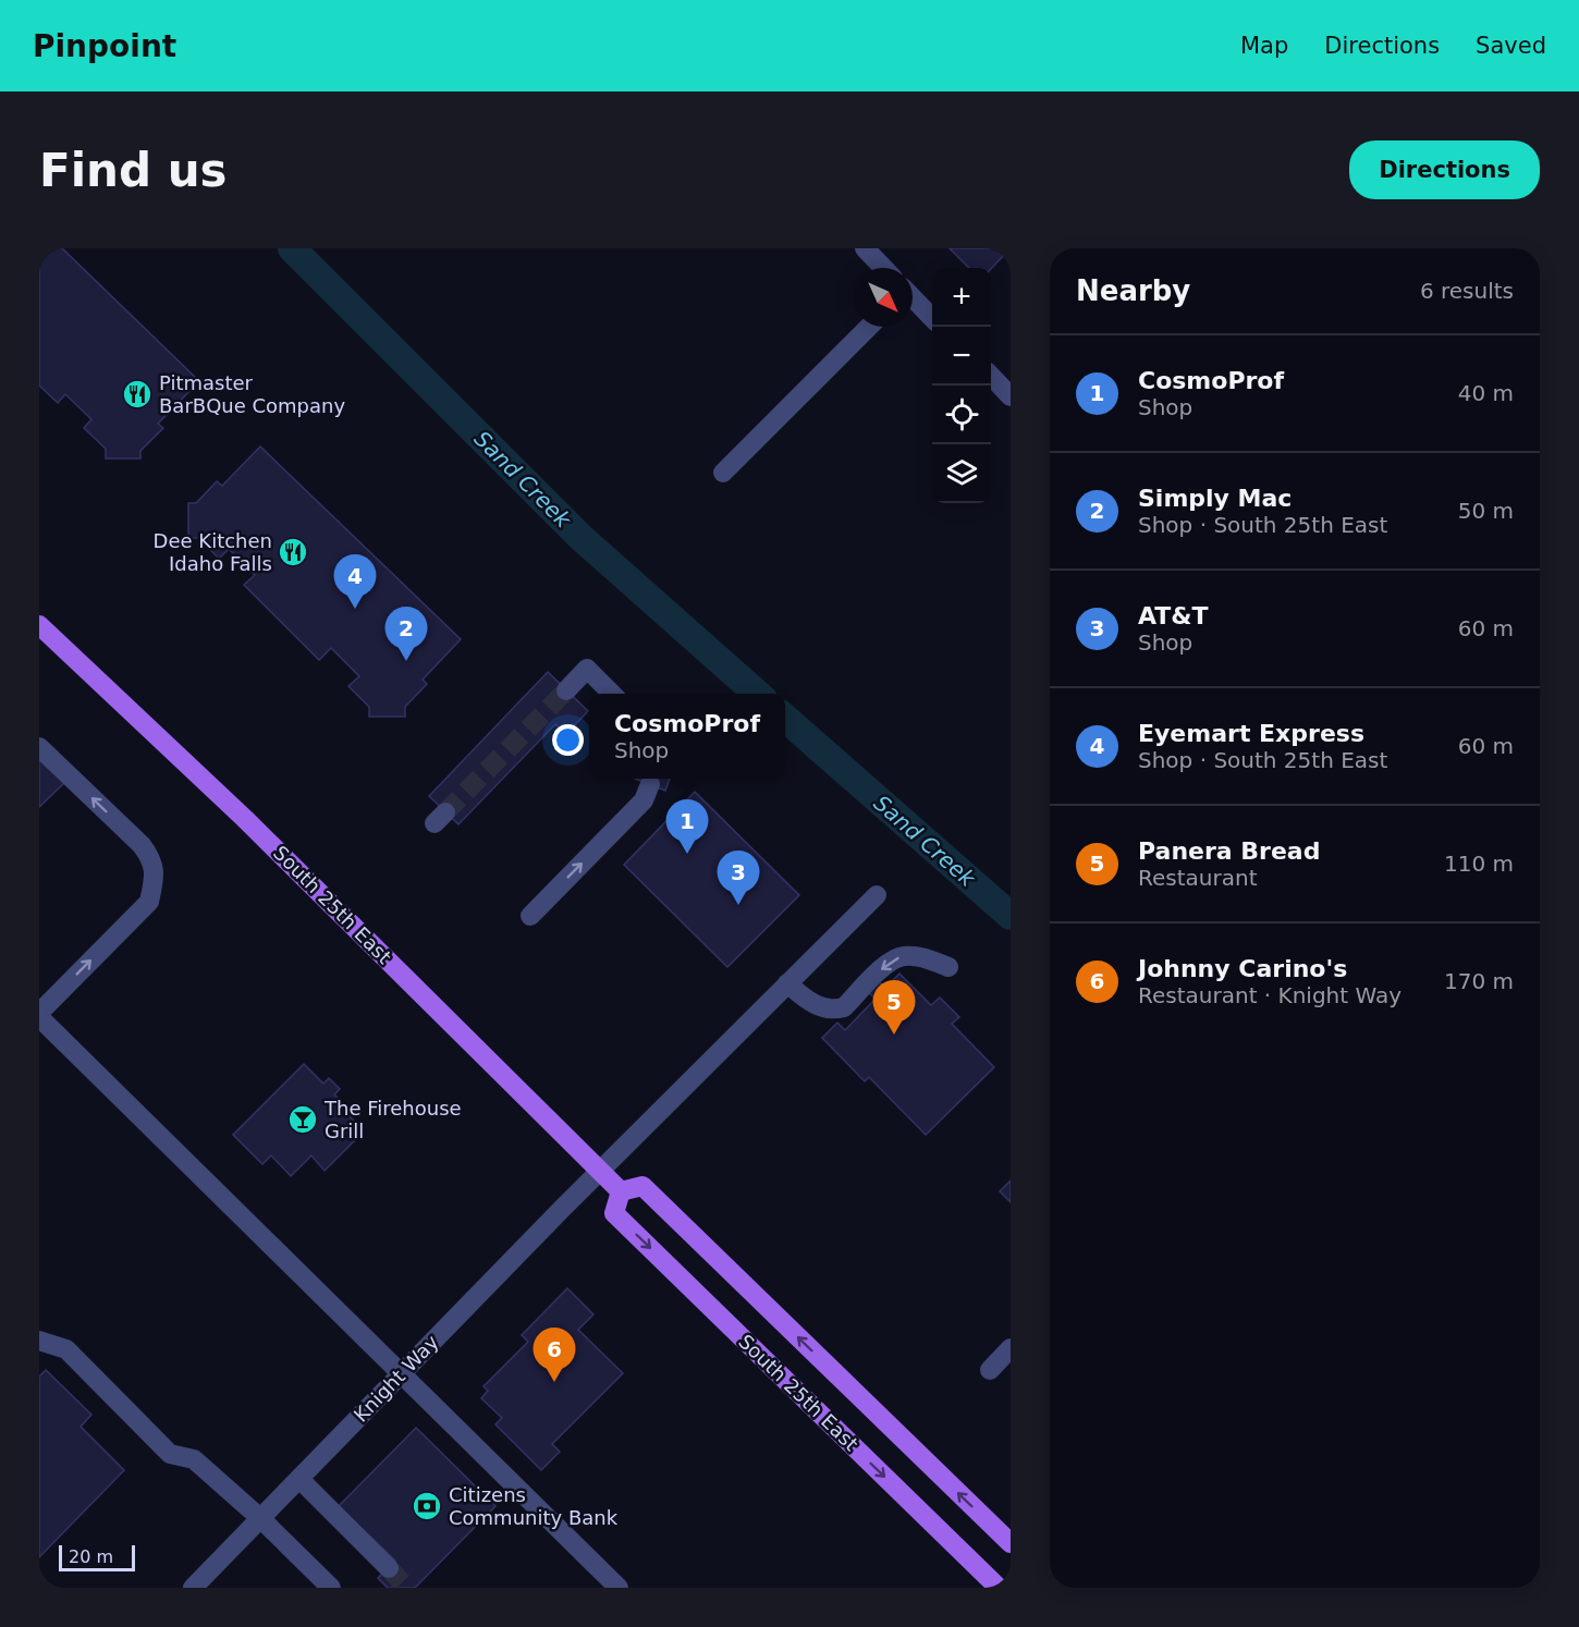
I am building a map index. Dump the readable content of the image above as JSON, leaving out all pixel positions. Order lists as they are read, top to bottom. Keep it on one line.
{"streets":{"main road":["South 25th East"],"street":["Knight Way"]},"crossings":[["South 25th East","Knight Way"]],"water":["Sand Creek"],"places":{"restaurant":["Pitmaster BarBQue Company","Dee Kitchen Idaho Falls"],"bar":["The Firehouse Grill"],"bank":["Citizens Community Bank"]},"scale_bar":"20 m","north":"bottom right","page":{"header":"Pinpoint","nav":["Map","Directions","Saved"],"buttons":"Directions","title":"Find us","heading":["Nearby","6 results"],"map_buttons":["+","−"],"list":[{"mark":"1","name":"CosmoProf","note":"Shop","value":"40 m"},{"mark":"2","name":"Simply Mac","note":"Shop · South 25th East","value":"50 m"},{"mark":"3","name":"AT&T","note":"Shop","value":"60 m"},{"mark":"4","name":"Eyemart Express","note":"Shop · South 25th East","value":"60 m"},{"mark":"5","name":"Panera Bread","note":"Restaurant","value":"110 m"},{"mark":"6","name":"Johnny Carino's","note":"Restaurant · Knight Way","value":"170 m"}],"pins":["4","2","1","3","5","6"],"popup":["CosmoProf","Shop"],"scale":"20 m"}}
